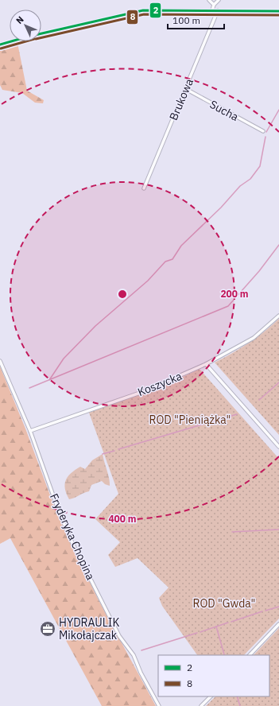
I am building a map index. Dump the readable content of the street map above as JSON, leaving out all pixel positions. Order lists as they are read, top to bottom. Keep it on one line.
{"streets":{"street":["Brukowa","Sucha","Koszycka","Fryderyka Chopina"]},"crossings":[["Brukowa","Sucha"],["Koszycka","Fryderyka Chopina"]],"parks":["ROD \"Pieniążka\"","ROD \"Gwda\""],"places":{"office":["HYDRAULIK Mikołajczak"]},"lines":["transit line 2","transit line 8"],"legend":["2","8"],"scale_bar":"100 m","north":"top left","rings":["200 m","400 m"]}
